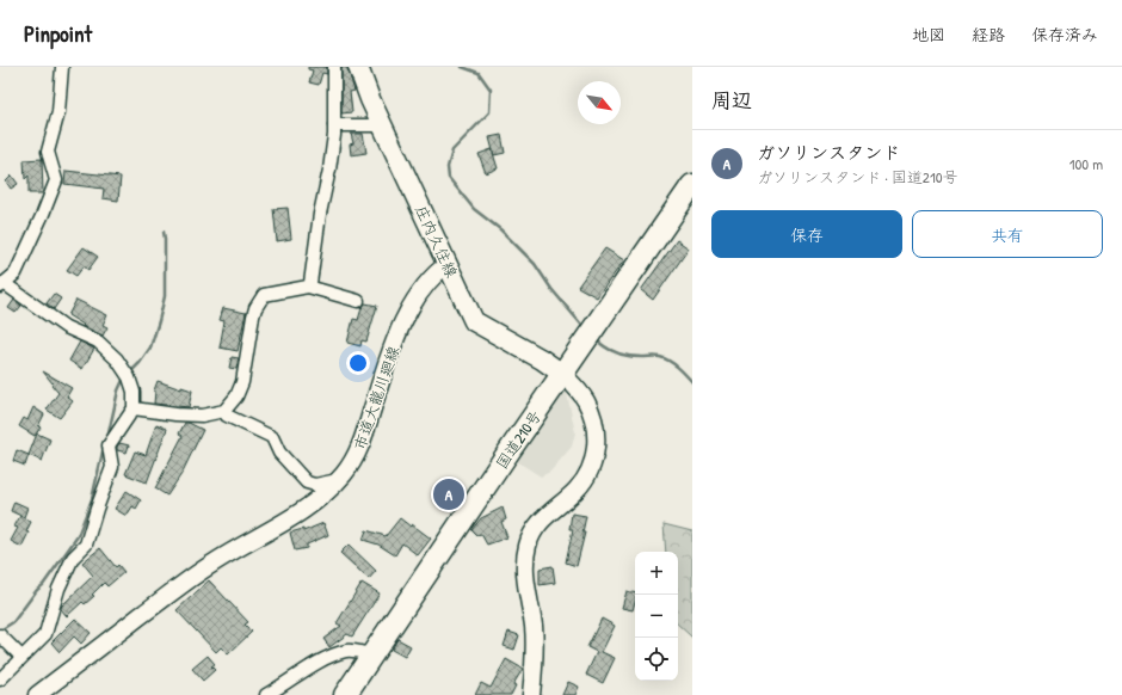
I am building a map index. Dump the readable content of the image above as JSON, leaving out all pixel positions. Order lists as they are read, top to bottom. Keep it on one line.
{"streets":{"highway":["国道210号"],"main road":["庄内久住線"],"street":["市道大龍川廻線"]},"crossings":[["庄内久住線","市道大龍川廻線"],["庄内久住線","国道210号"]],"north":"bottom right","page":{"header":"Pinpoint","nav":["地図","経路","保存済み"],"heading":"周辺","list":[{"mark":"A","name":"ガソリンスタンド","note":"ガソリンスタンド · 国道210号","value":"100 m"}],"buttons":["保存","共有"],"pins":"A","map_buttons":["+","−"]}}
